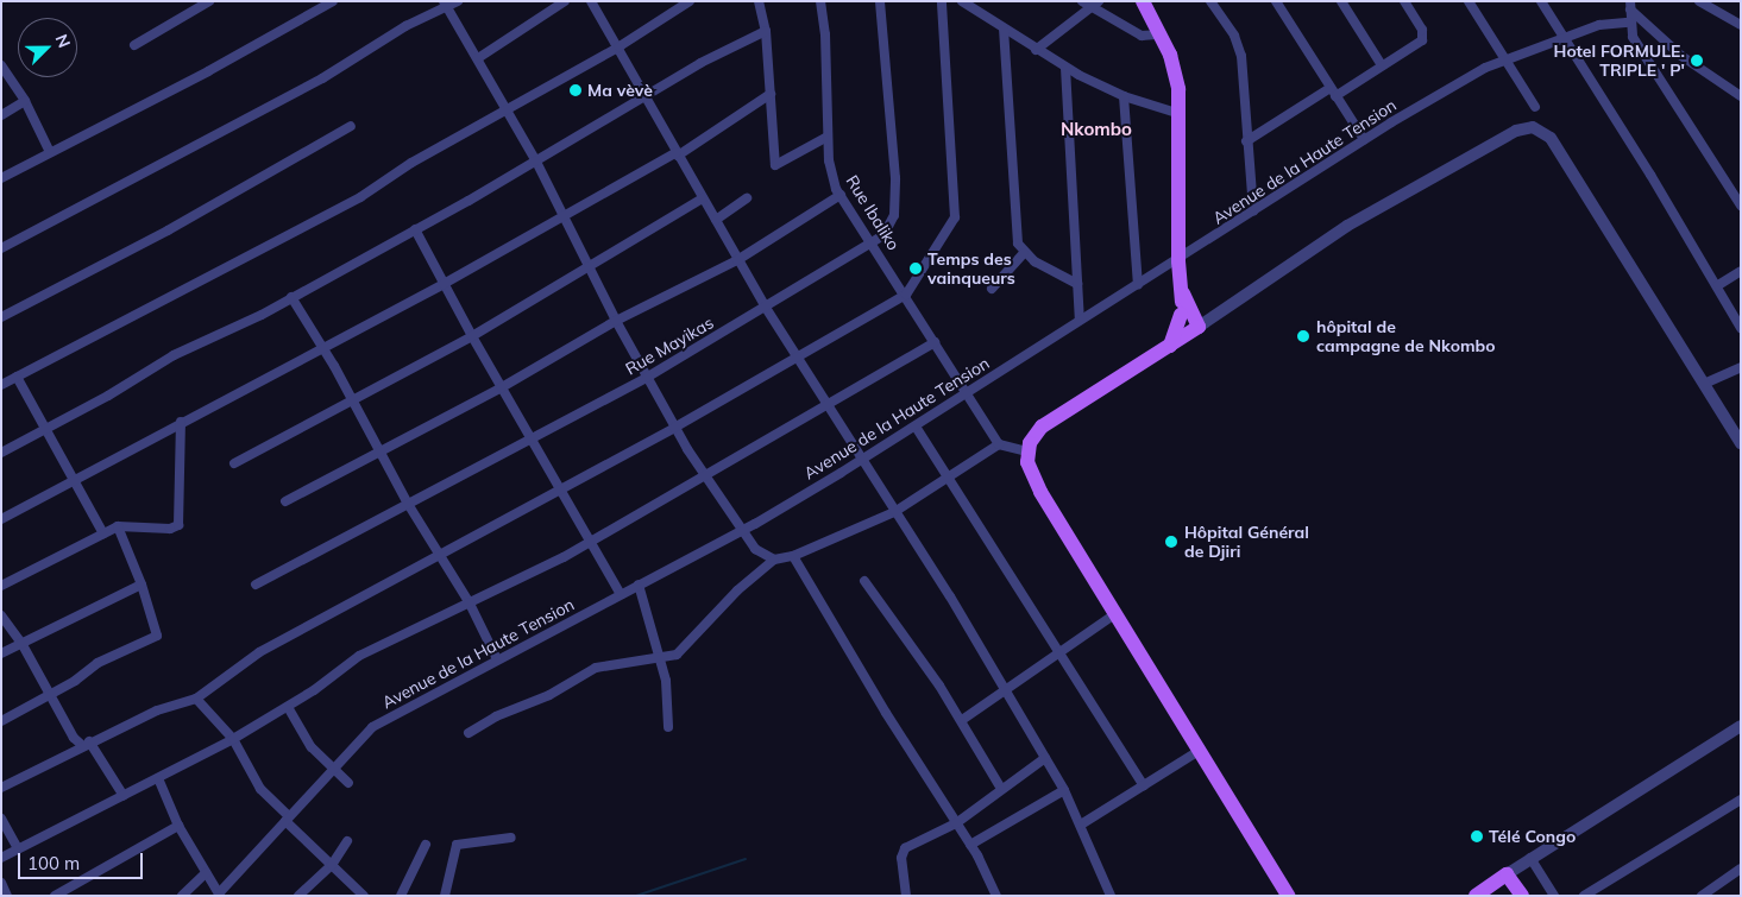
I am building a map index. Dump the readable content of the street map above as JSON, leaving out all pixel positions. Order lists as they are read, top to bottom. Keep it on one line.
{"streets":{"street":["Avenue de la Haute Tension","Rue Ibaliko","Rue Mayikas"]},"crossings":[["Avenue de la Haute Tension","Rue Ibaliko"],["Rue Ibaliko","Rue Mayikas"]],"districts":["Nkombo"],"places":["Hotel FORMULE. TRIPLE ' P'","Ma vèvè","Temps des vainqueurs","hôpital de campagne de Nkombo","Hôpital Général de Djiri","Télé Congo"],"scale_bar":"100 m","north":"top right"}
